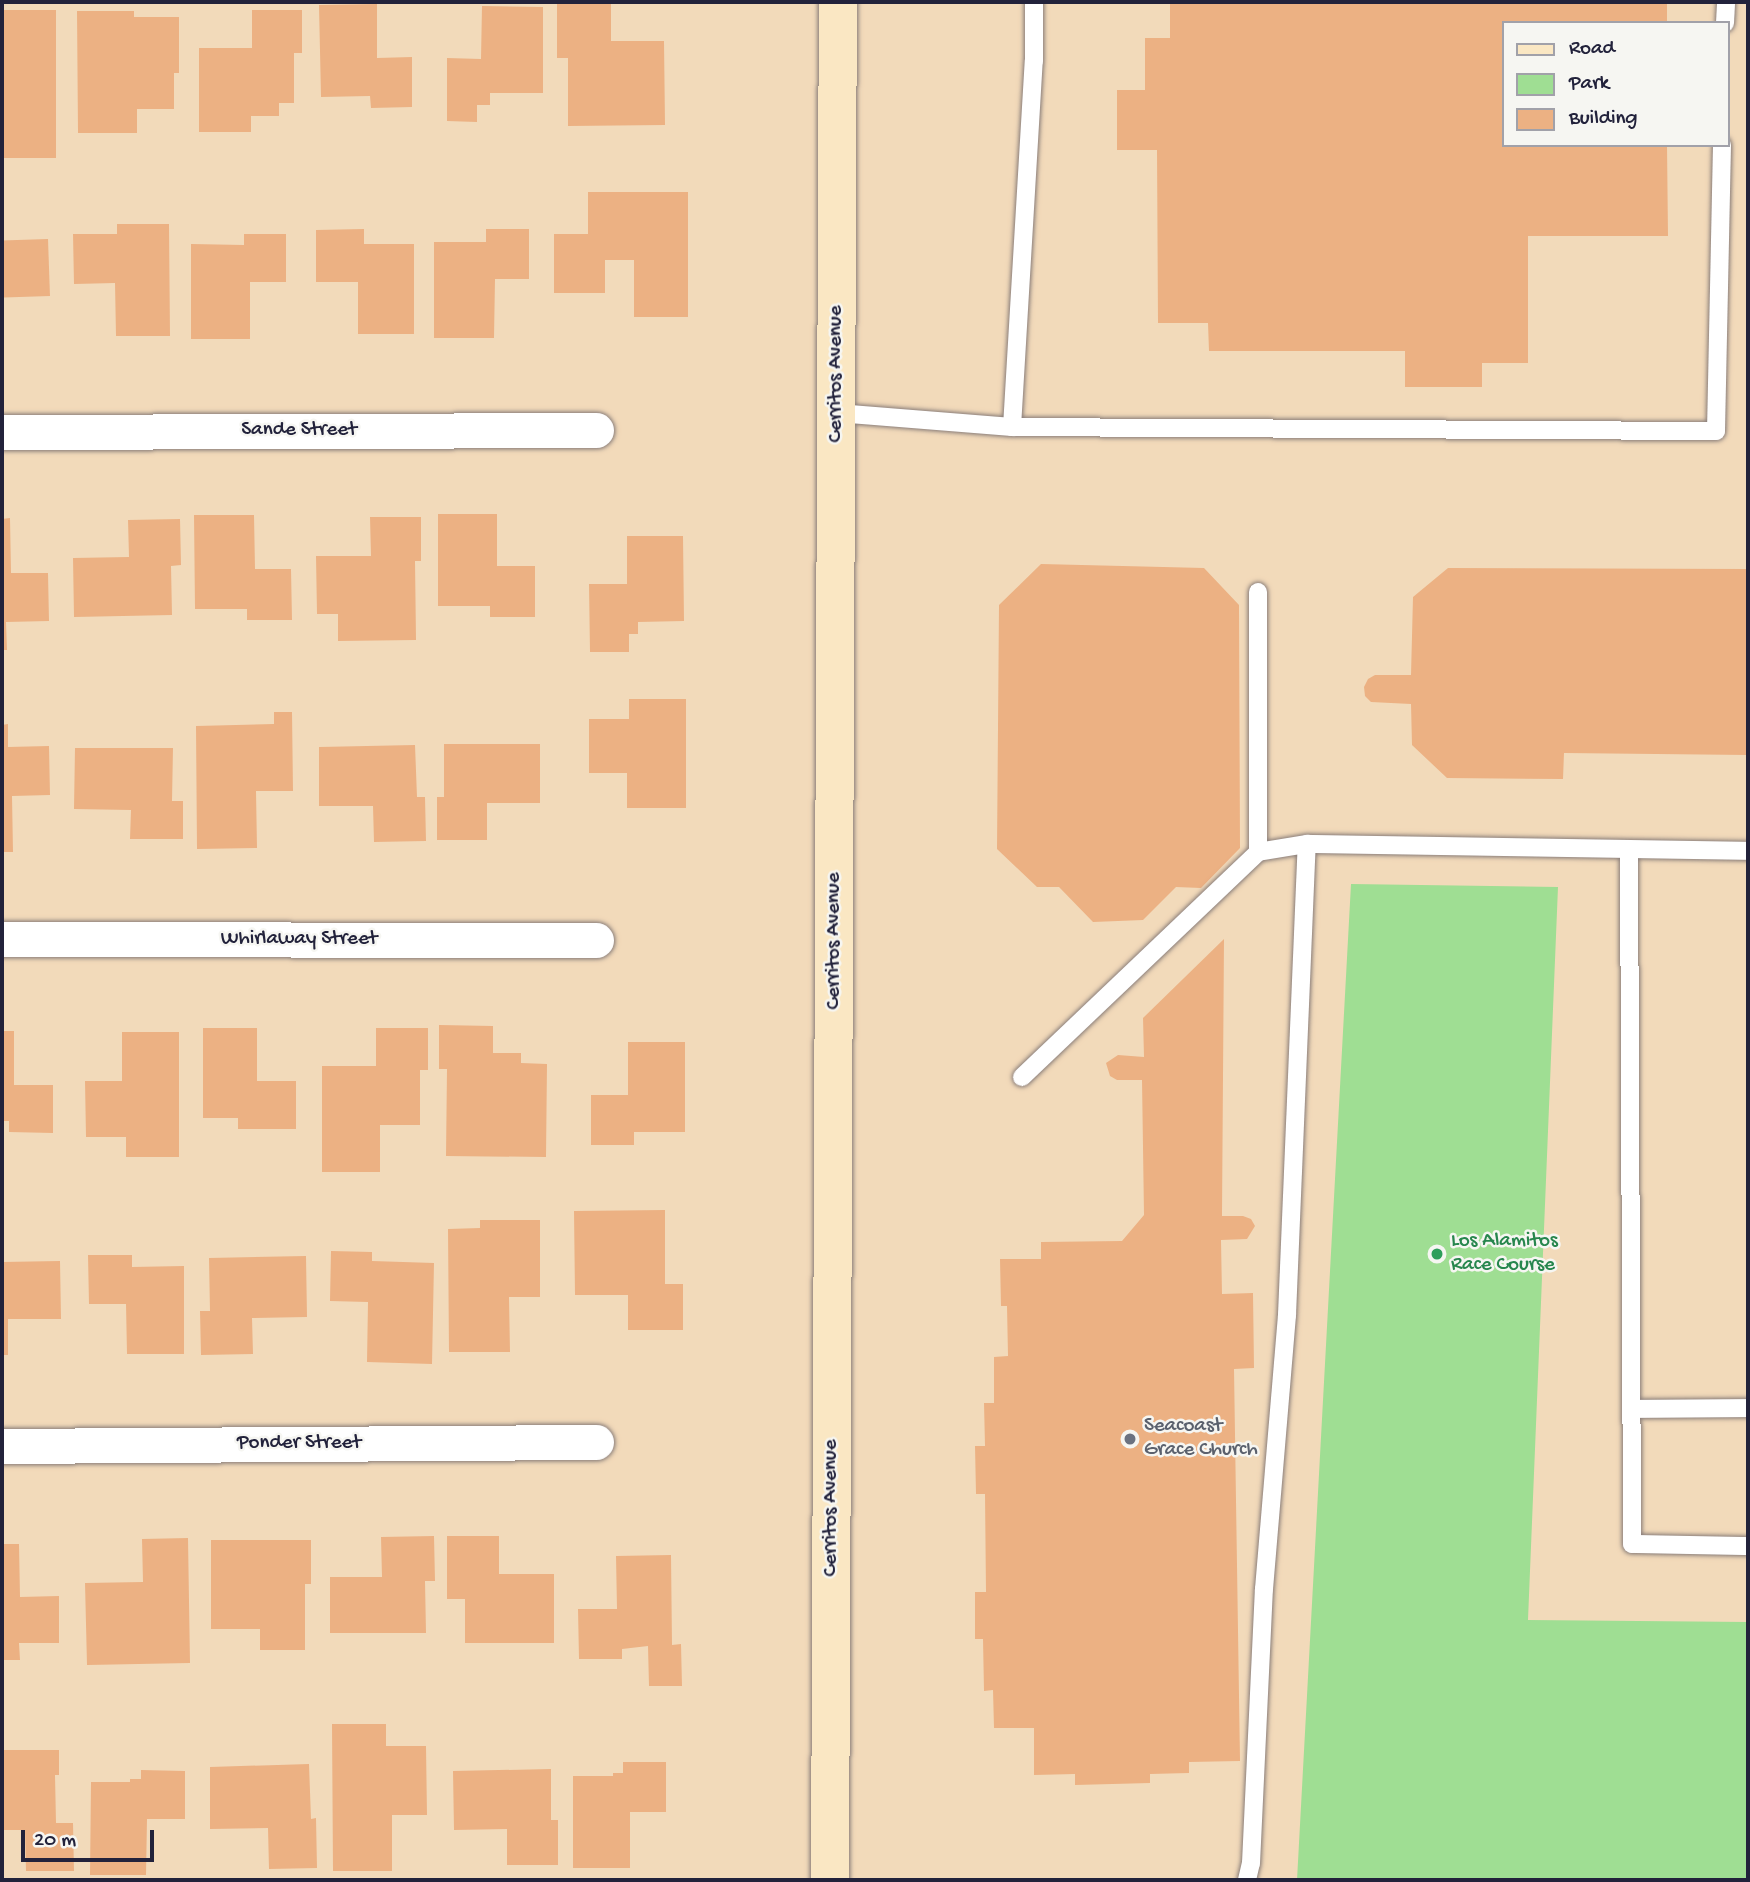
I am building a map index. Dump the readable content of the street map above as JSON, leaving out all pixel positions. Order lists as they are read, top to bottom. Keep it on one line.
{"streets":{"main road":["Cerritos Avenue"],"street":["Sande Street","Whirlaway Street","Ponder Street"]},"places":["Los Alamitos Race Course","Seacoast Grace Church"],"legend":["Road","Park","Building"],"scale_bar":"20 m"}
